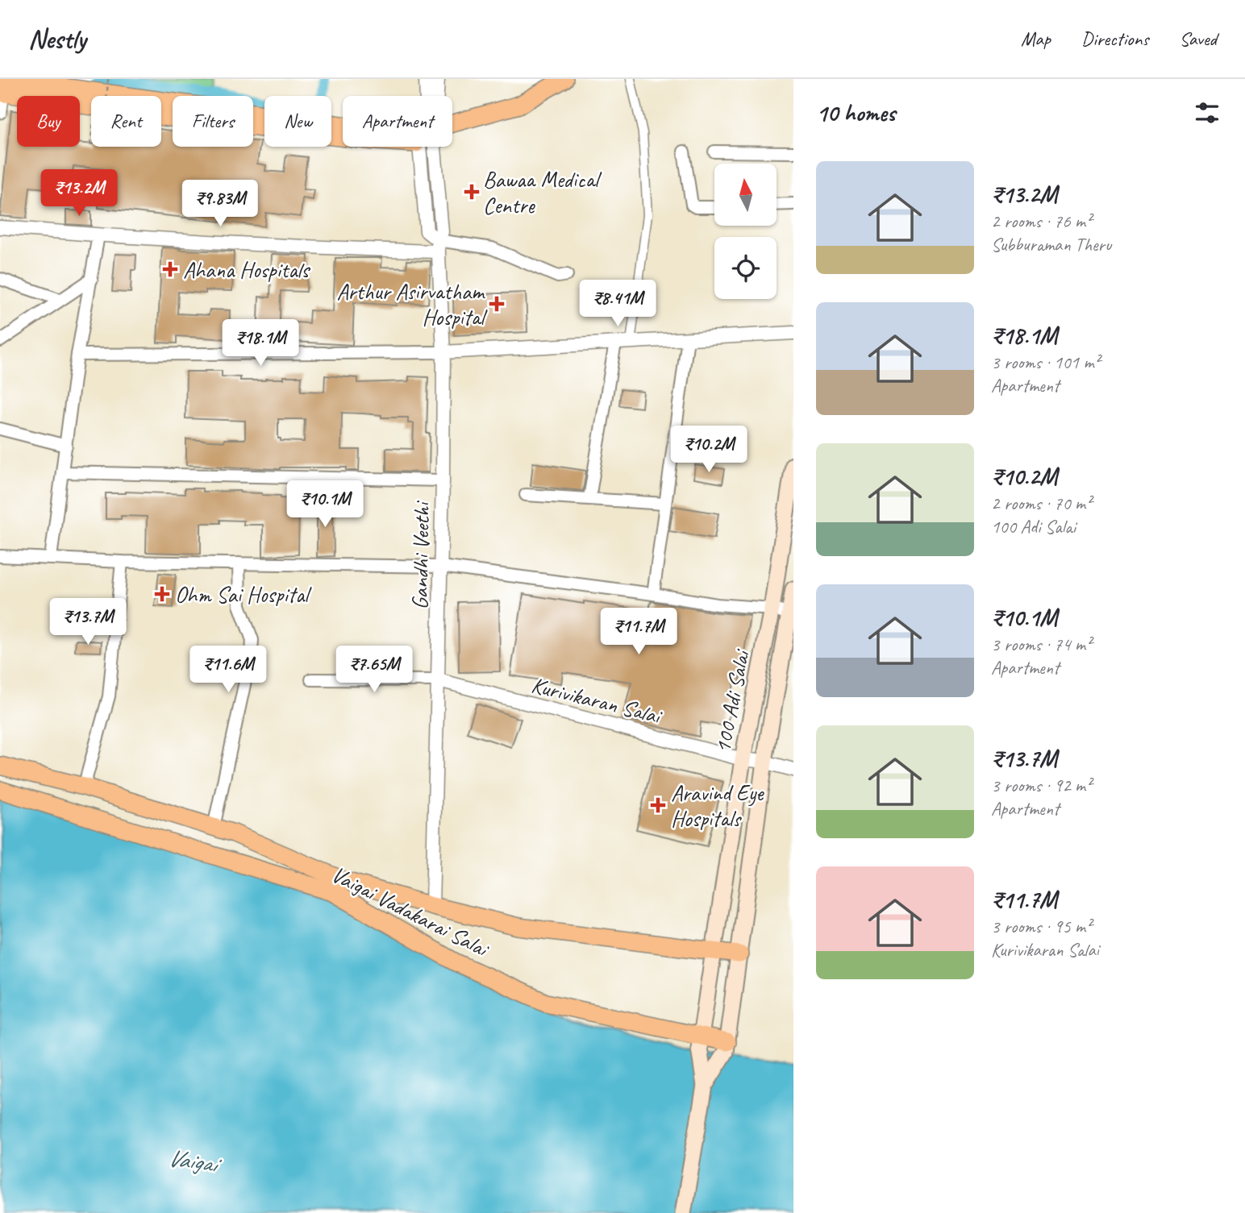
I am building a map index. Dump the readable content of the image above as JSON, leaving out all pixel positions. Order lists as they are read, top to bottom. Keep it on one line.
{"streets":{"main road":["100 Adi Salai","Vaigai Vadakarai Salai"],"street":["Gandhi Veethi","Kurivikaran Salai"]},"crossings":[["Gandhi Veethi","Kurivikaran Salai"],["Gandhi Veethi","Vaigai Vadakarai Salai"],["Kurivikaran Salai","100 Adi Salai"],["100 Adi Salai","Vaigai Vadakarai Salai"]],"water":["Vaigai"],"places":{"health":["Bawaa Medical Centre","Ahana Hospitals","Arthur Asirvatham Hospital","Ohm Sai Hospital","Aravind Eye Hospitals"]},"north":"top","page":{"header":"Nestly","nav":["Map","Directions","Saved"],"heading":"10 homes","chip":["Buy","Rent","Filters","New","Apartment"],"list":[{"name":"₹13.2M","note":"2 rooms · 76 m² · Subburaman Theru"},{"name":"₹18.1M","note":"3 rooms · 101 m² · Apartment"},{"name":"₹10.2M","note":"2 rooms · 70 m² · 100 Adi Salai"},{"name":"₹10.1M","note":"3 rooms · 74 m² · Apartment"},{"name":"₹13.7M","note":"3 rooms · 92 m² · Apartment"},{"name":"₹11.7M","note":"3 rooms · 95 m² · Kurivikaran Salai"}],"price":["₹13.2M","₹9.83M","₹8.41M","₹18.1M","₹10.2M","₹10.1M","₹13.7M","₹11.7M","₹11.6M","₹7.65M"]}}
